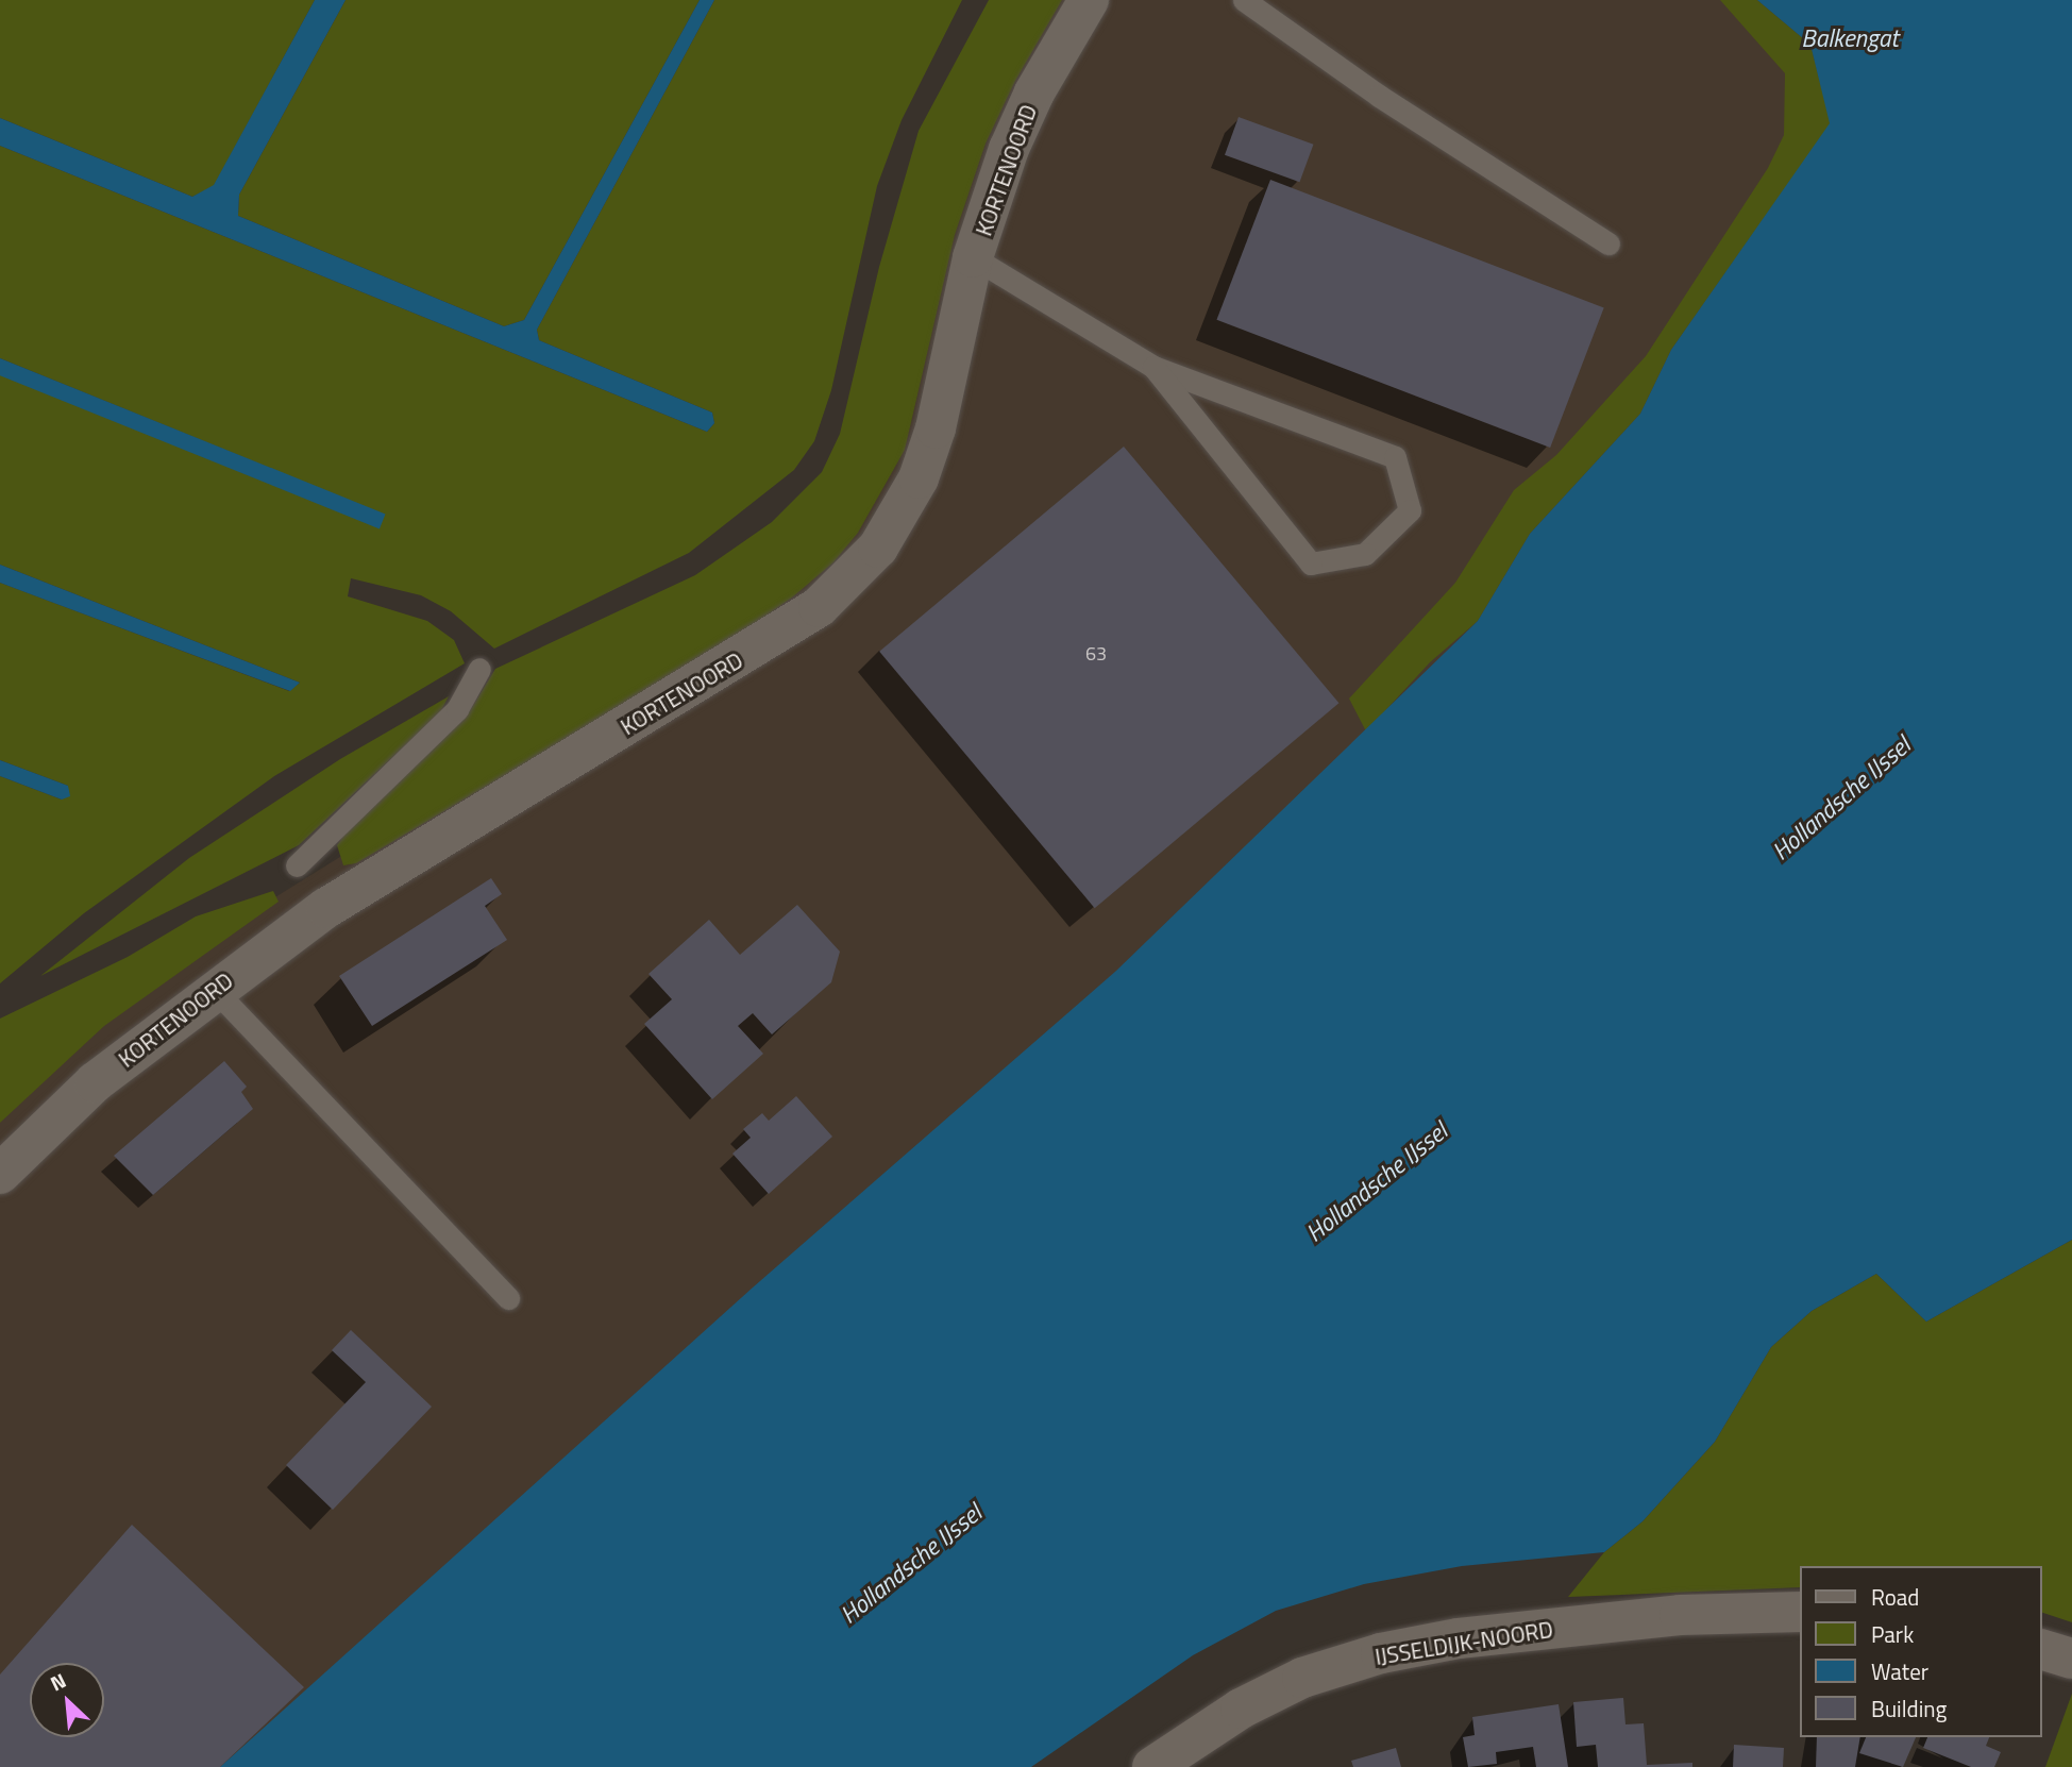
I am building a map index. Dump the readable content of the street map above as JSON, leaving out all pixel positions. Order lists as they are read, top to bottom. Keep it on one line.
{"streets":{"street":["KORTENOORD","IJSSELDIJK-NOORD"]},"water":["Balkengat","Hollandsche IJssel"],"house_numbers":["63"],"legend":["Road","Park","Water","Building"],"north":"top left"}
